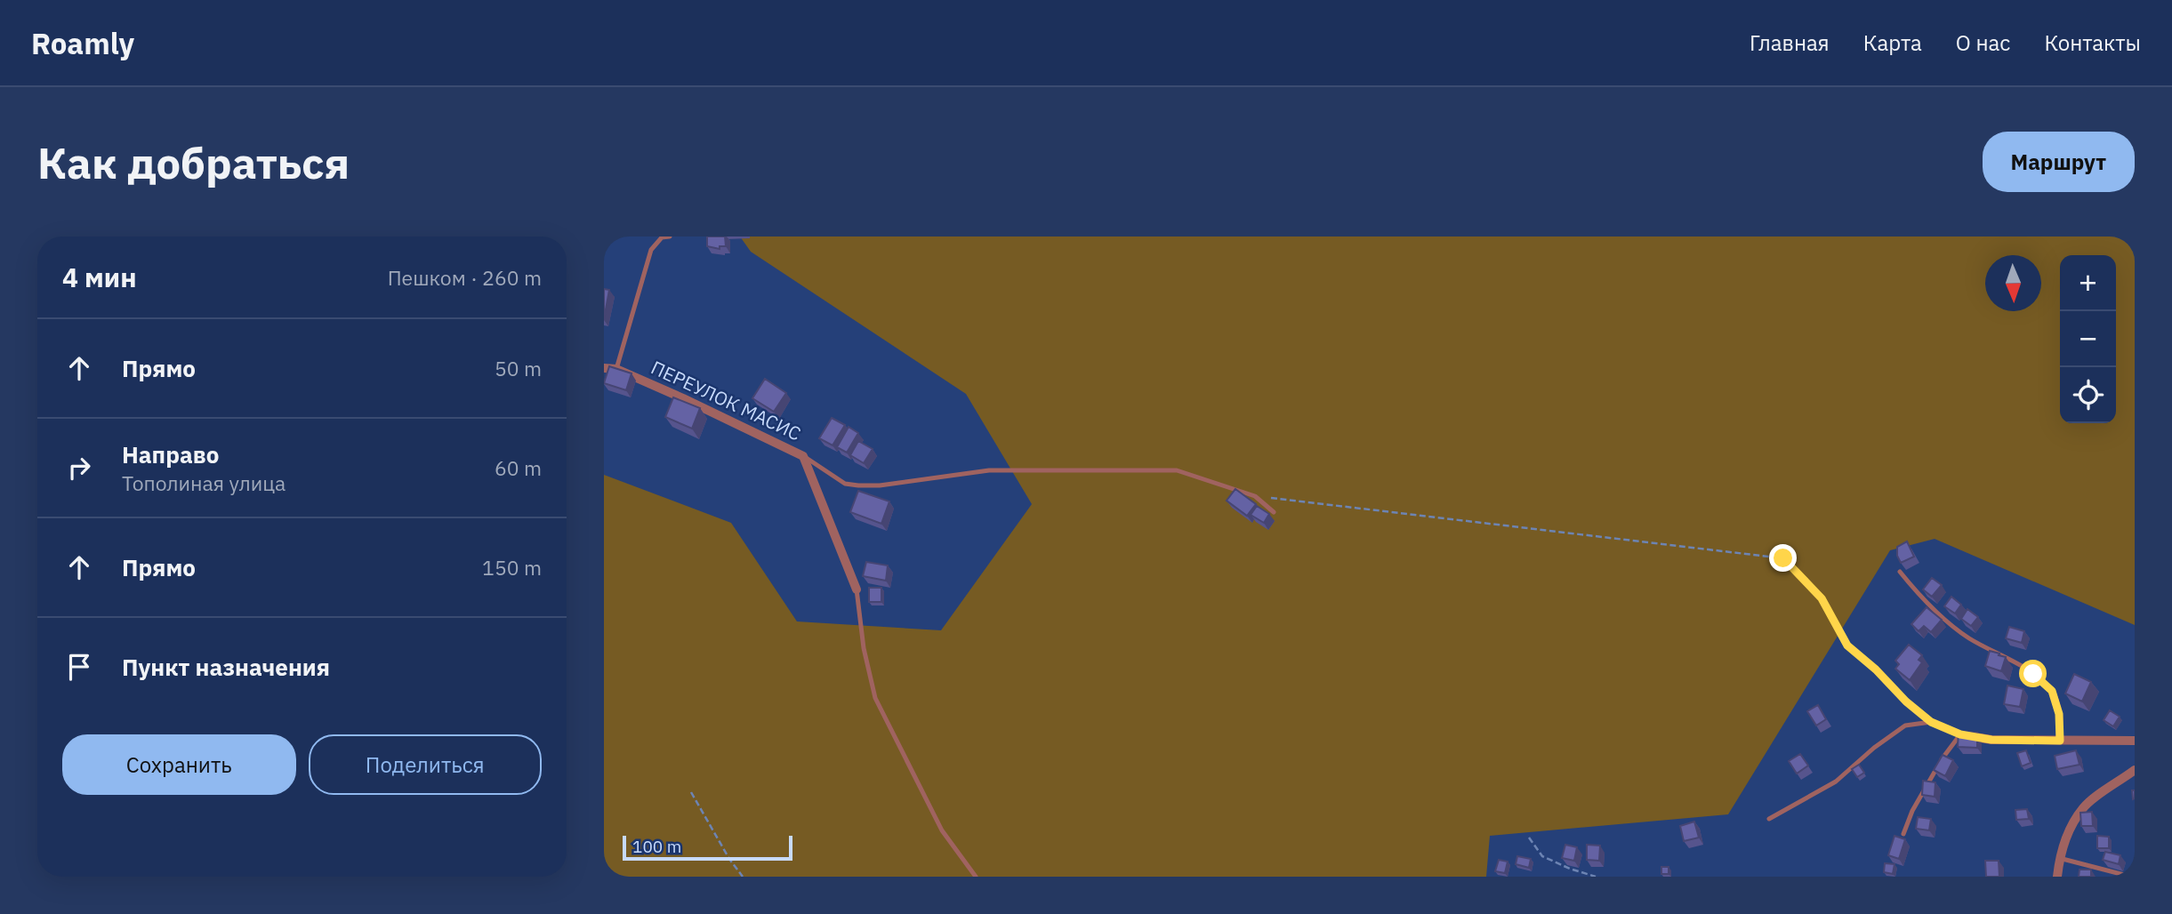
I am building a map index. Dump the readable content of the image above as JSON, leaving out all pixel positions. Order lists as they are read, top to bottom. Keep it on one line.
{"streets":{"street":["ПЕРЕУЛОК МАСИС"]},"scale_bar":"100 m","north":"bottom","page":{"header":"Roamly","nav":["Главная","Карта","О нас","Контакты"],"buttons":["Маршрут",["Сохранить","Поделиться"]],"title":"Как добраться","heading":["4 мин","Пешком · 260 m"],"map_buttons":["+","−"],"list":[["Прямо","50 m"],["Направо","Тополиная улица","60 m"],["Прямо","150 m"],"Пункт назначения"],"scale":"100 m"}}
